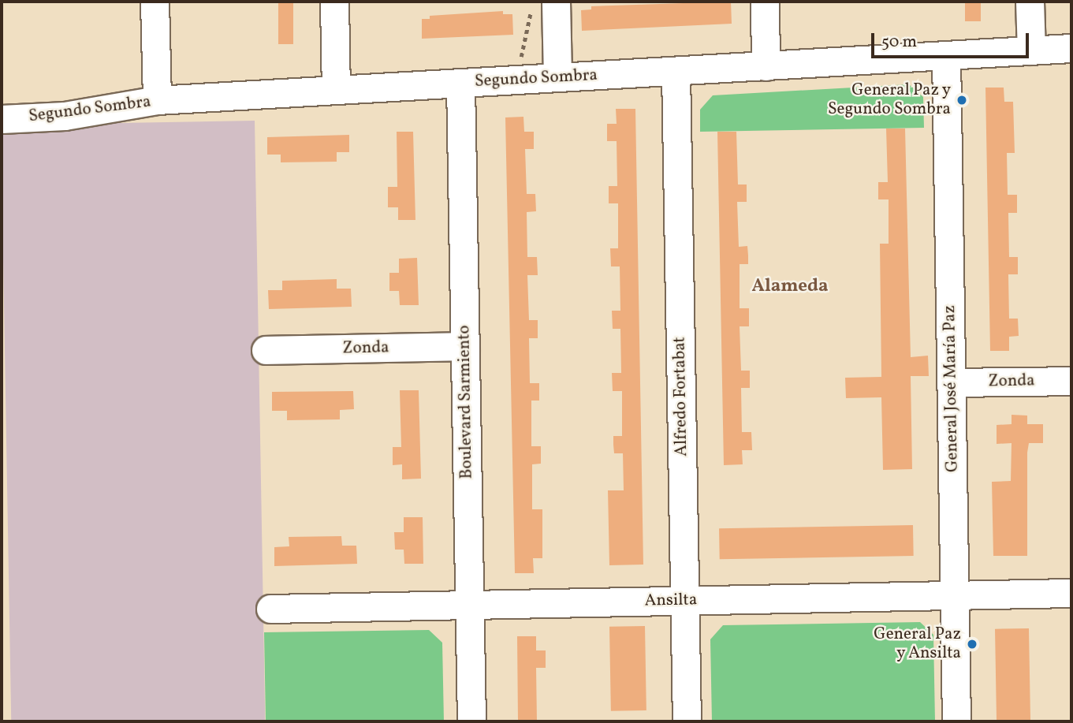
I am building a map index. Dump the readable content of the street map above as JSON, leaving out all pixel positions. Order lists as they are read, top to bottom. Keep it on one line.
{"streets":{"street":["Segundo Sombra","Zonda","General José María Paz","Alfredo Fortabat","Boulevard Sarmiento","Ansilta"]},"crossings":[["Segundo Sombra","General José María Paz"],["Segundo Sombra","Alfredo Fortabat"],["Segundo Sombra","Boulevard Sarmiento"],["Zonda","General José María Paz"],["Zonda","Boulevard Sarmiento"],["General José María Paz","Ansilta"],["Alfredo Fortabat","Ansilta"],["Boulevard Sarmiento","Ansilta"]],"districts":["Alameda"],"places":["General Paz y Segundo Sombra","General Paz y Ansilta"],"scale_bar":"50 m"}
